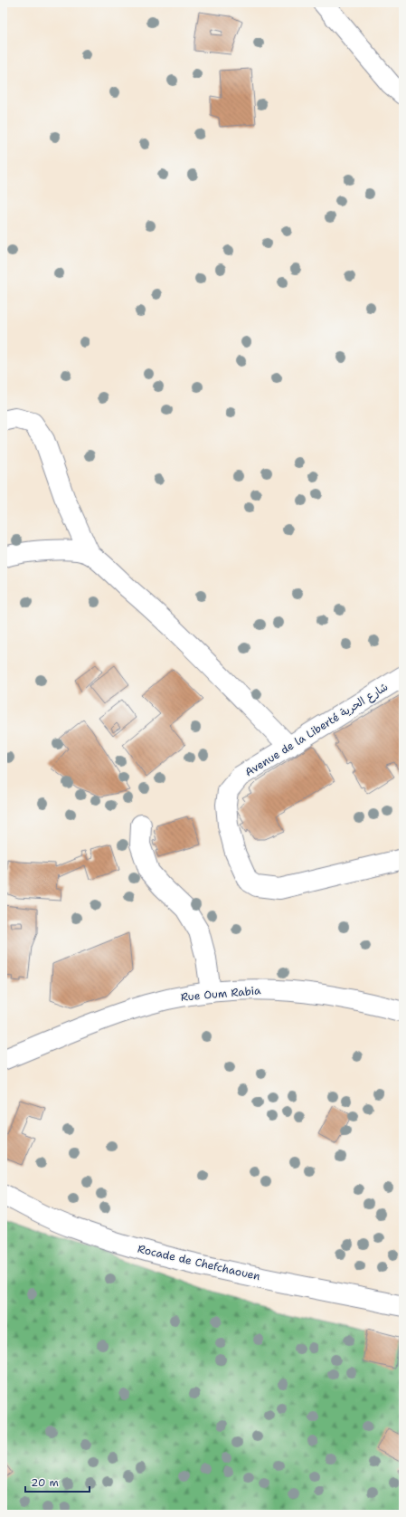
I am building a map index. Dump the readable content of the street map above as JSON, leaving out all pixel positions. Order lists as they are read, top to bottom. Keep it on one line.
{"streets":{"street":["Avenue de la Liberté شارع الحرية","Rue Oum Rabia","Rocade de Chefchaouen"]},"scale_bar":"20 m"}
